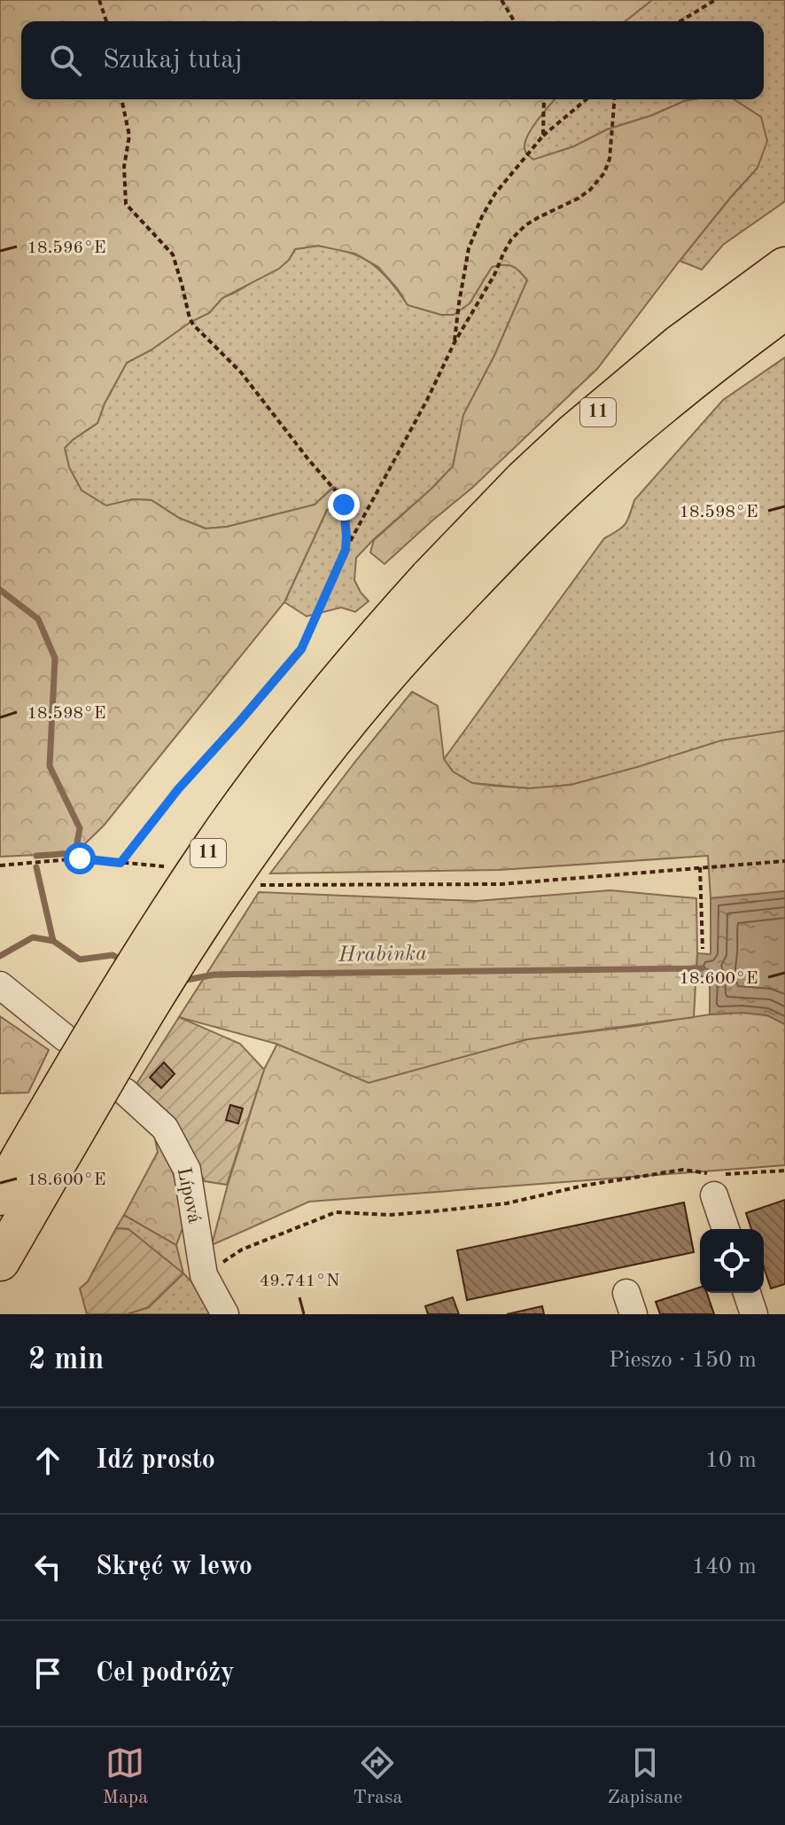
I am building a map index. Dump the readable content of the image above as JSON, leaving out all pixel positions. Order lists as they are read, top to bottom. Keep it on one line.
{"streets":{"highway":["11"],"street":["Lípová"]},"water":["Hrabinka"],"page":{"search":"Szukaj tutaj","heading":["2 min","Pieszo · 150 m"],"list":[["Idź prosto","10 m"],["Skręć w lewo","140 m"],"Cel podróży"],"nav":["Mapa","Trasa","Zapisane"]},"coordinates":["18.596°E","18.598°E","18.600°E","49.741°N"]}
